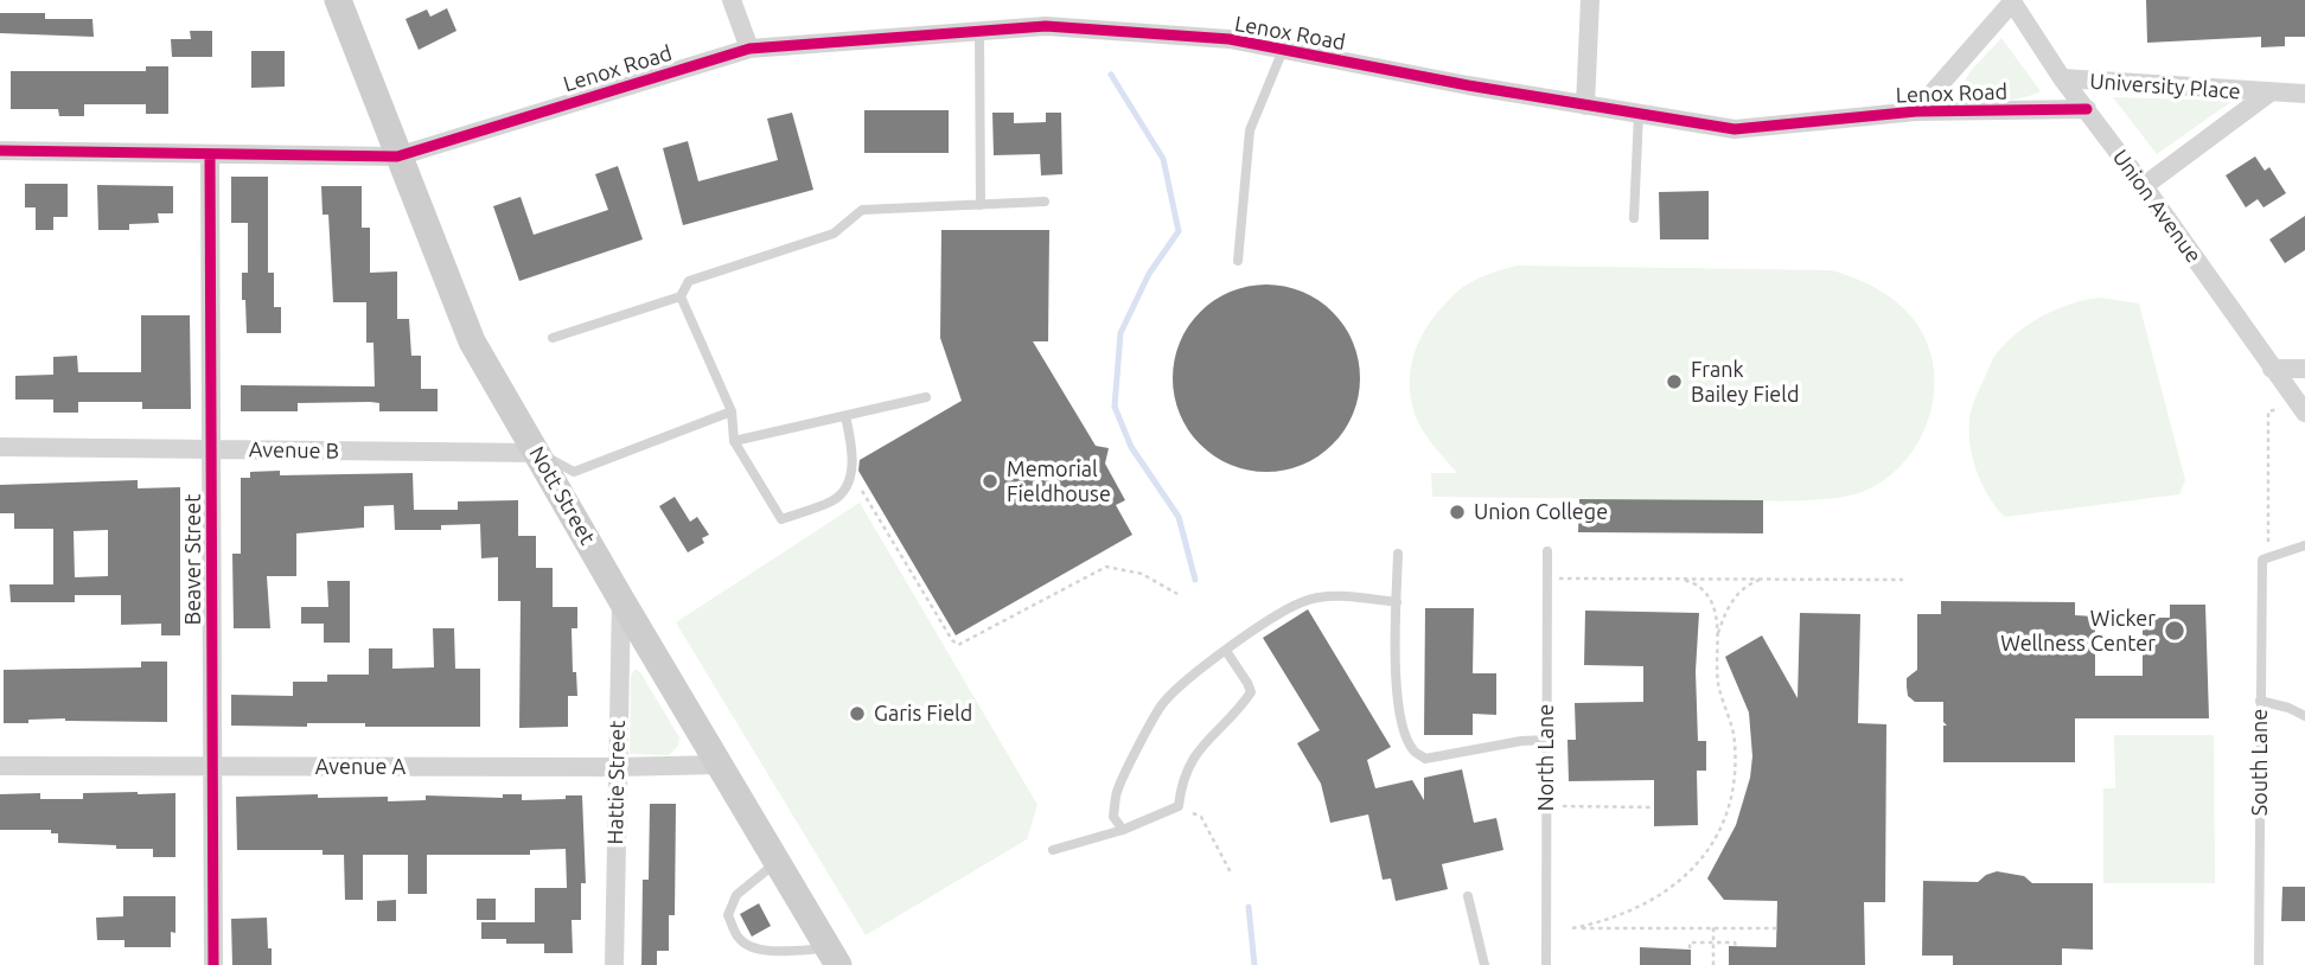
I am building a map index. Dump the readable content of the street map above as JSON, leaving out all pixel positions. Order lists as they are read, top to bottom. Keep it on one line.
{"streets":{"main road":["Nott Street"],"street":["Lenox Road","University Place","Union Avenue","Avenue B","Beaver Street","Avenue A","Hattie Street"],"lane":["North Lane","South Lane"]},"crossings":[["Lenox Road","Union Avenue"],["Lenox Road","Nott Street"],["Lenox Road","Beaver Street"],["University Place","Union Avenue"],["Avenue B","Nott Street"],["Avenue B","Beaver Street"],["Nott Street","Avenue A"],["Nott Street","Hattie Street"],["Beaver Street","Avenue A"],["Avenue A","Hattie Street"]],"places":["Frank Bailey Field","Memorial Fieldhouse","Union College","Wicker Wellness Center","Garis Field"]}
